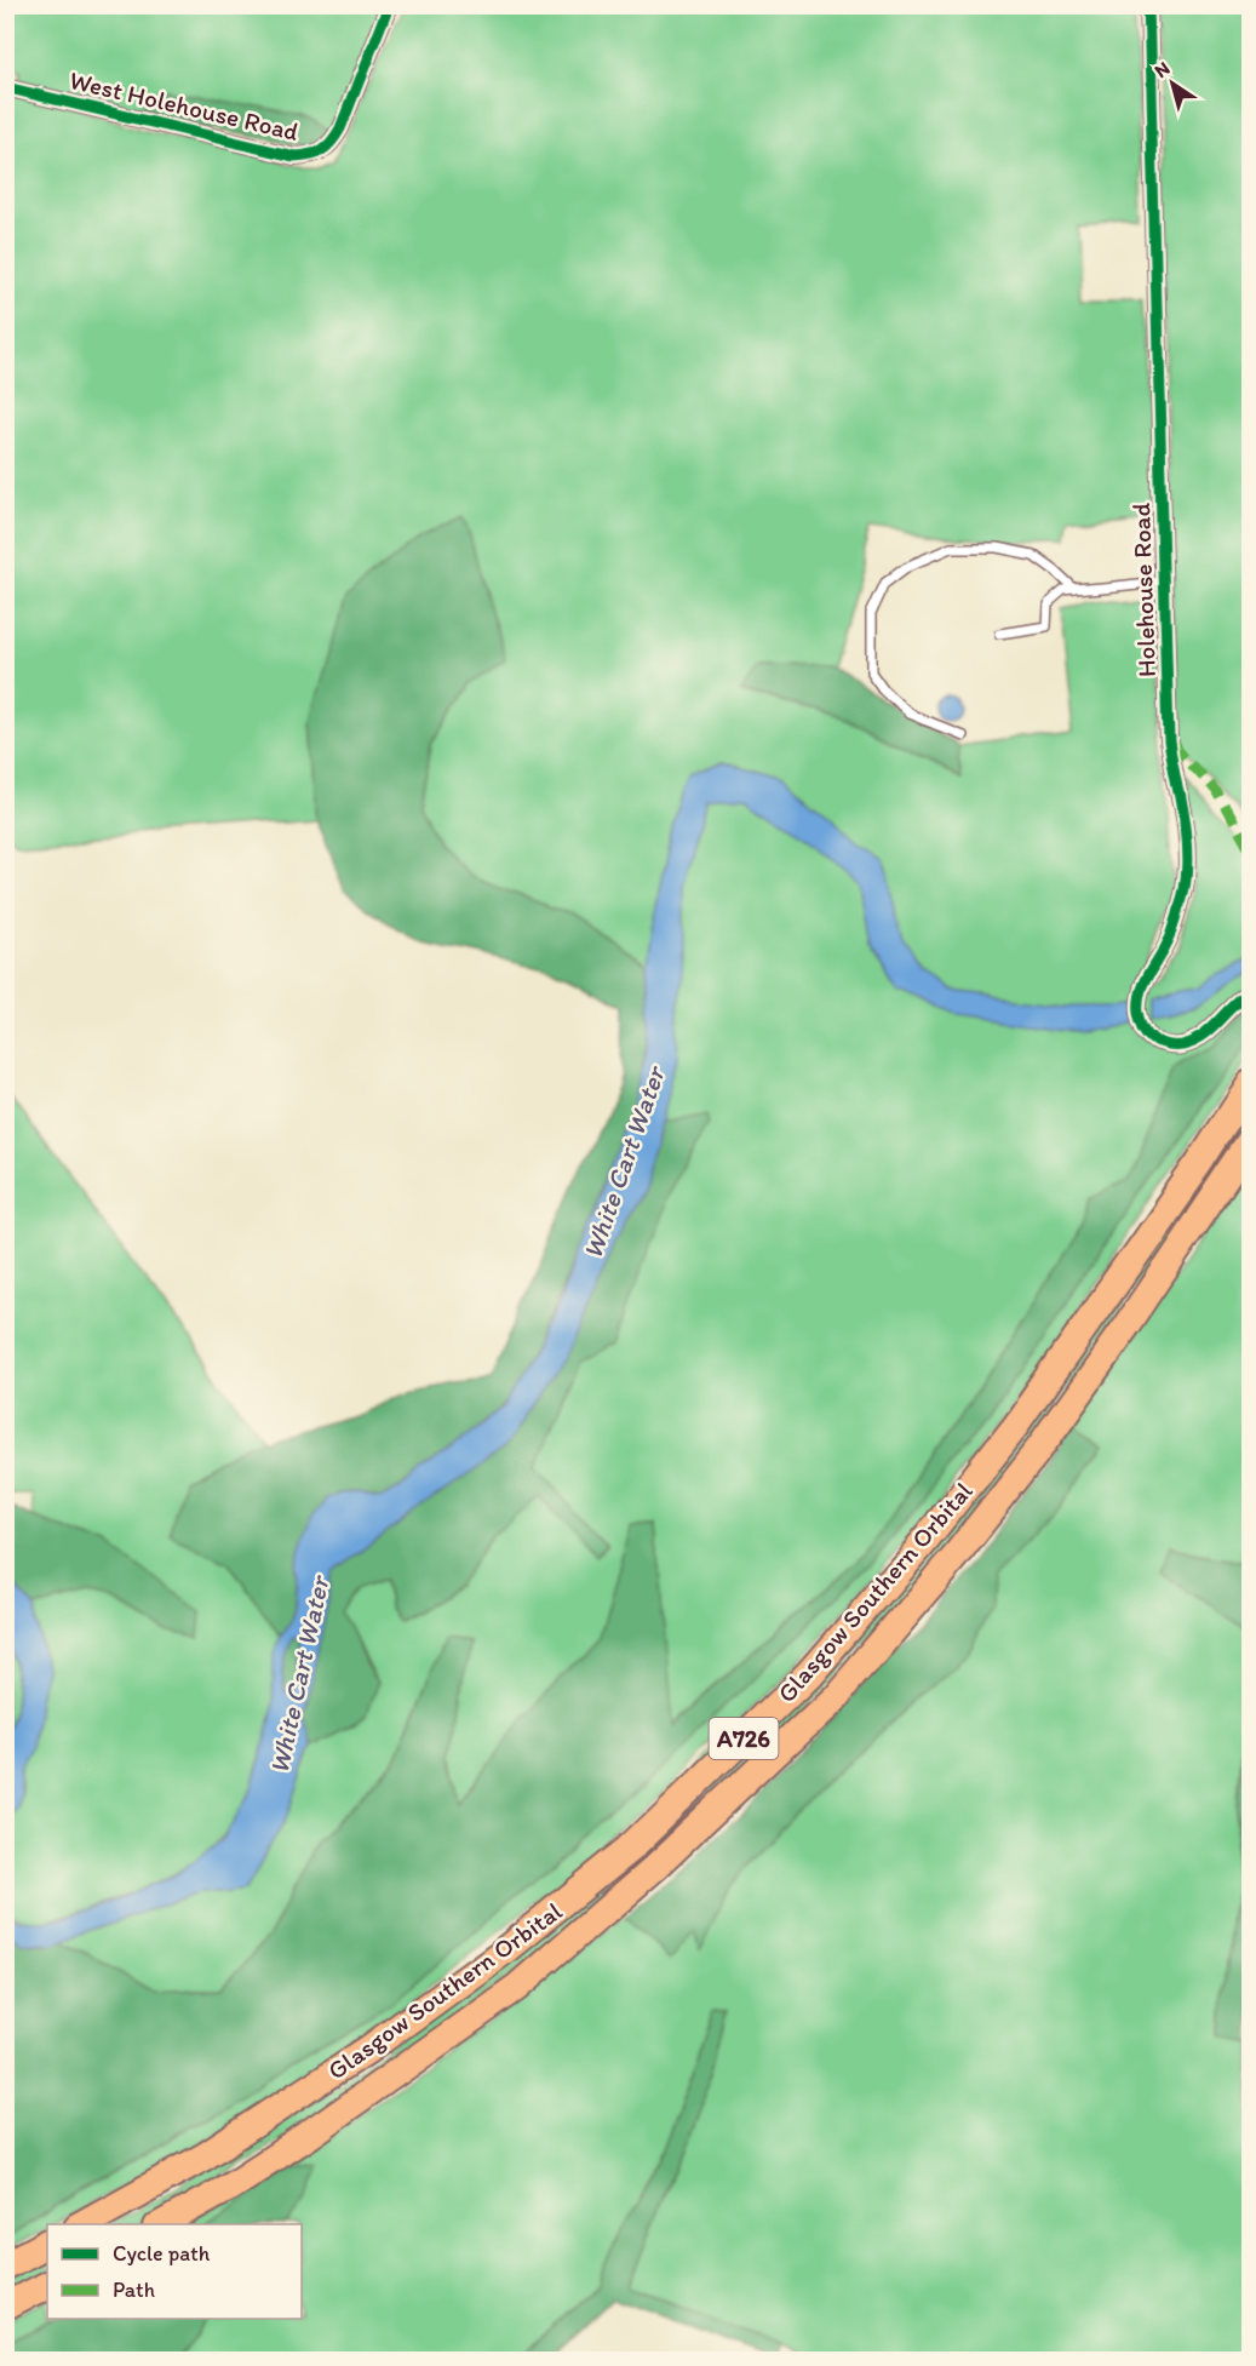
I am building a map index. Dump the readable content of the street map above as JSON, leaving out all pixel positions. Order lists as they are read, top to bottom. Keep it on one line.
{"streets":{"highway":["Glasgow Southern Orbital","A726"],"street":["West Holehouse Road","Holehouse Road"]},"water":["White Cart Water"],"legend":["Cycle path","Path"],"north":"top left"}
